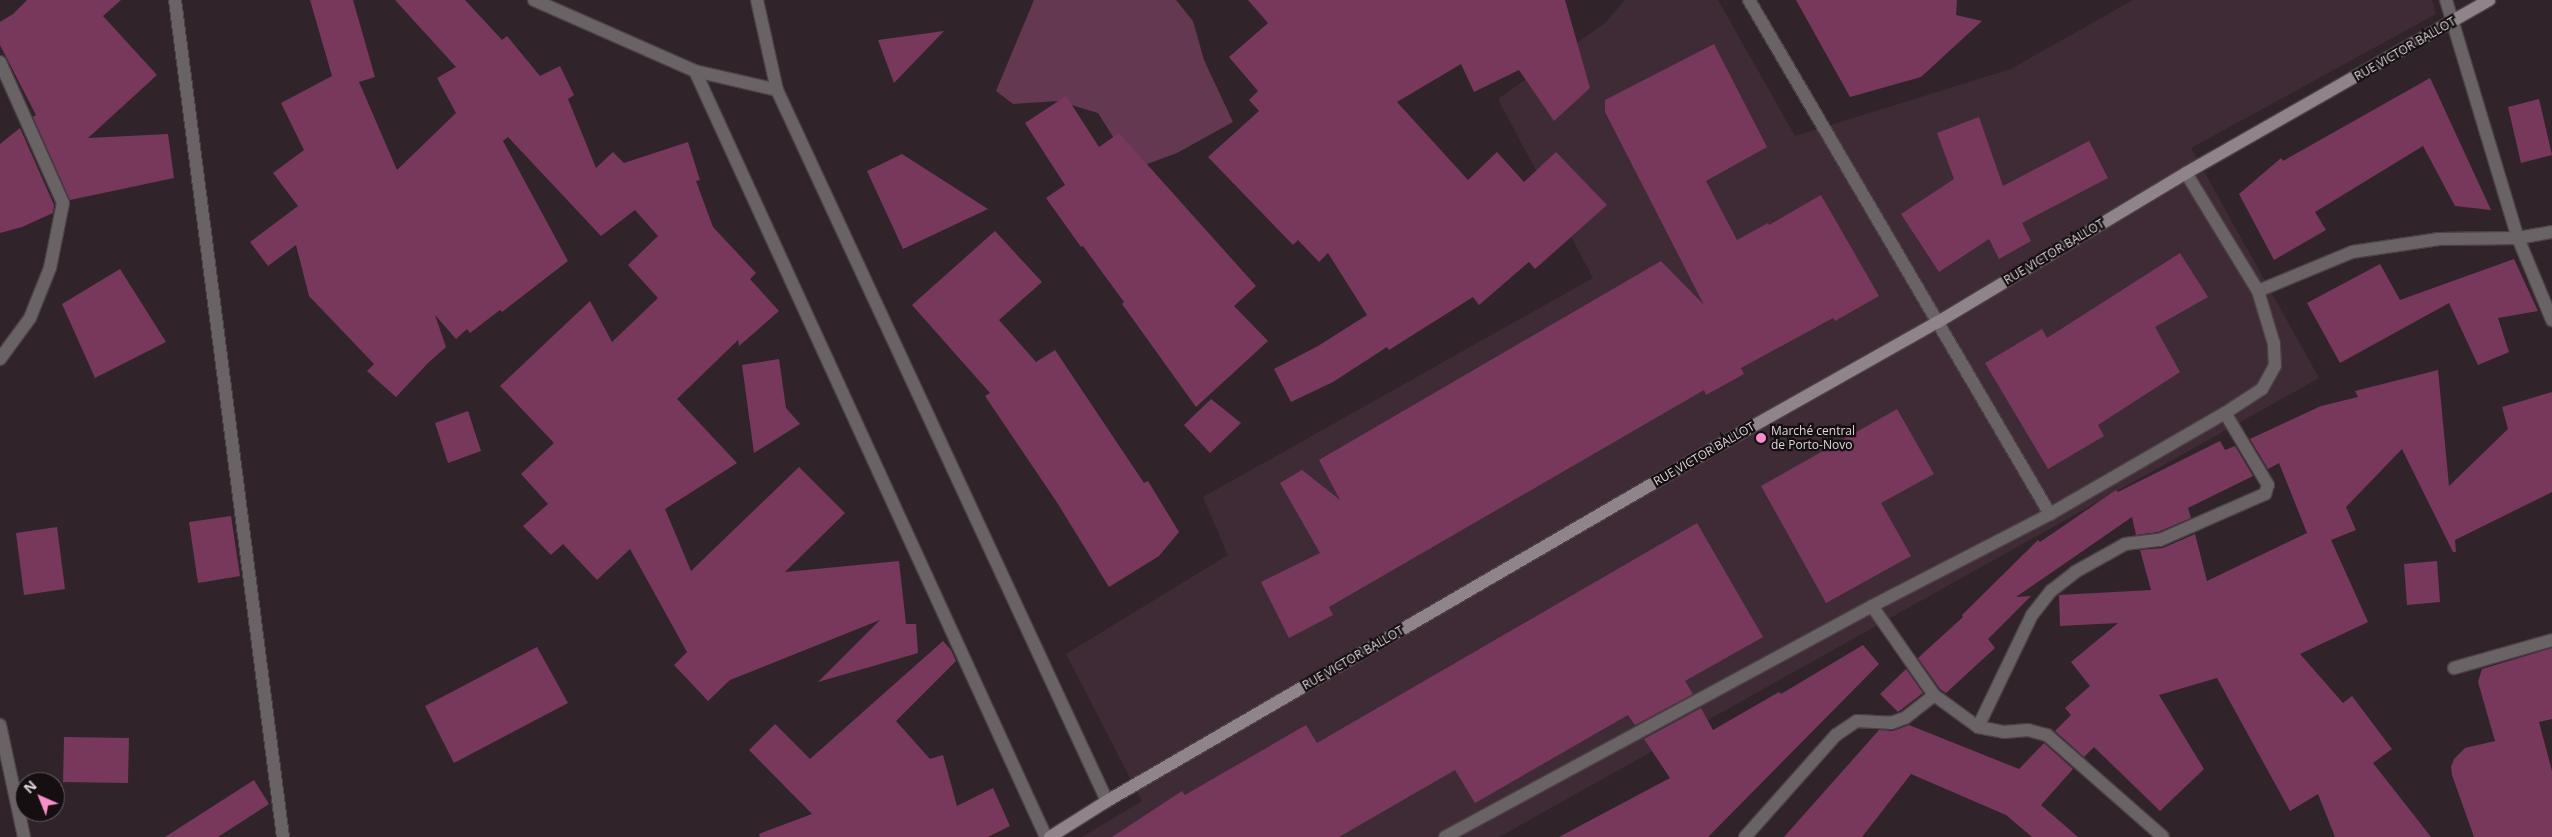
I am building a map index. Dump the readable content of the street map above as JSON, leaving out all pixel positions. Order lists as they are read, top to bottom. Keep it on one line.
{"streets":{"main road":["RUE VICTOR BALLOT"]},"places":["Marché central de Porto-Novo"],"north":"top left"}
